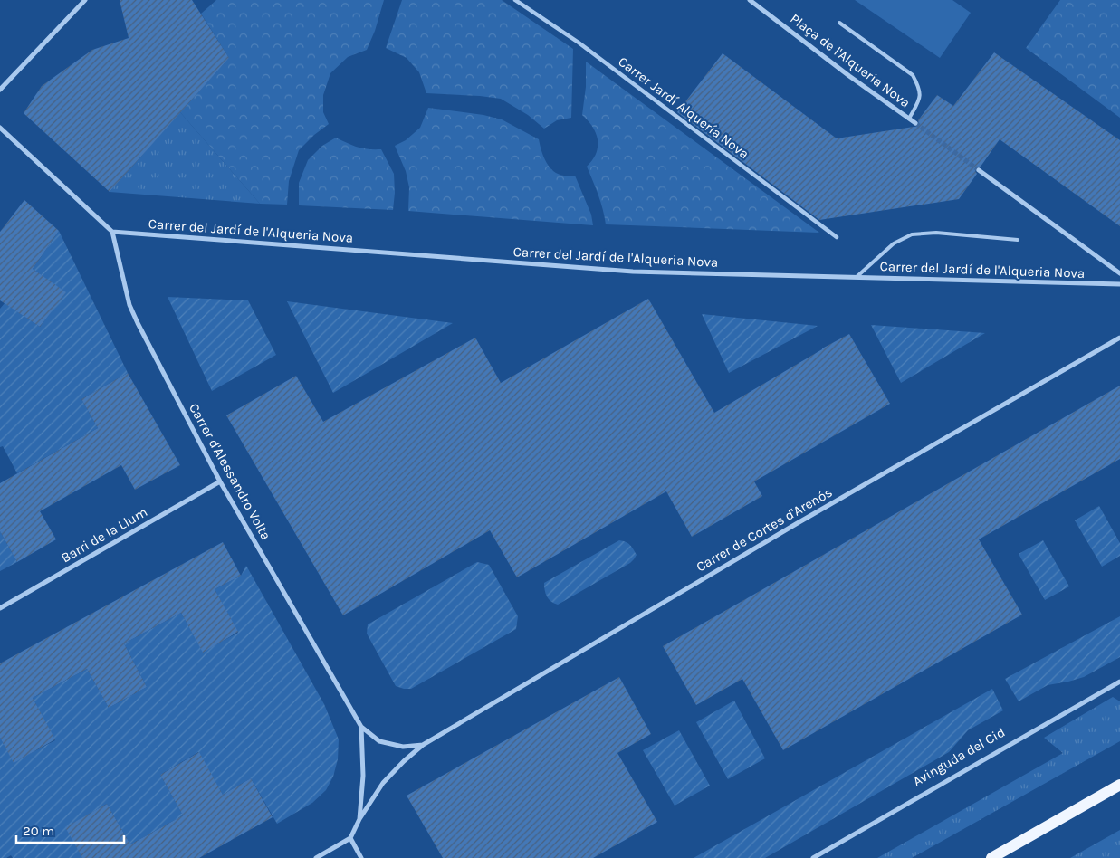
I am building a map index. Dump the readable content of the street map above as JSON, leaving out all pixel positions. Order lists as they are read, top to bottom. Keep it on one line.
{"streets":{"street":["Plaça de l'Alqueria Nova","Carrer Jardí Alquería Nova","Carrer del Jardí de l'Alqueria Nova","Carrer d'Alessandro Volta","Carrer de Cortes d'Arenós","Barri de la Llum","Avinguda del Cid"]},"crossings":[["Carrer del Jardí de l'Alqueria Nova","Carrer d'Alessandro Volta"],["Carrer d'Alessandro Volta","Carrer de Cortes d'Arenós"],["Carrer d'Alessandro Volta","Barri de la Llum"]],"scale_bar":"20 m"}
